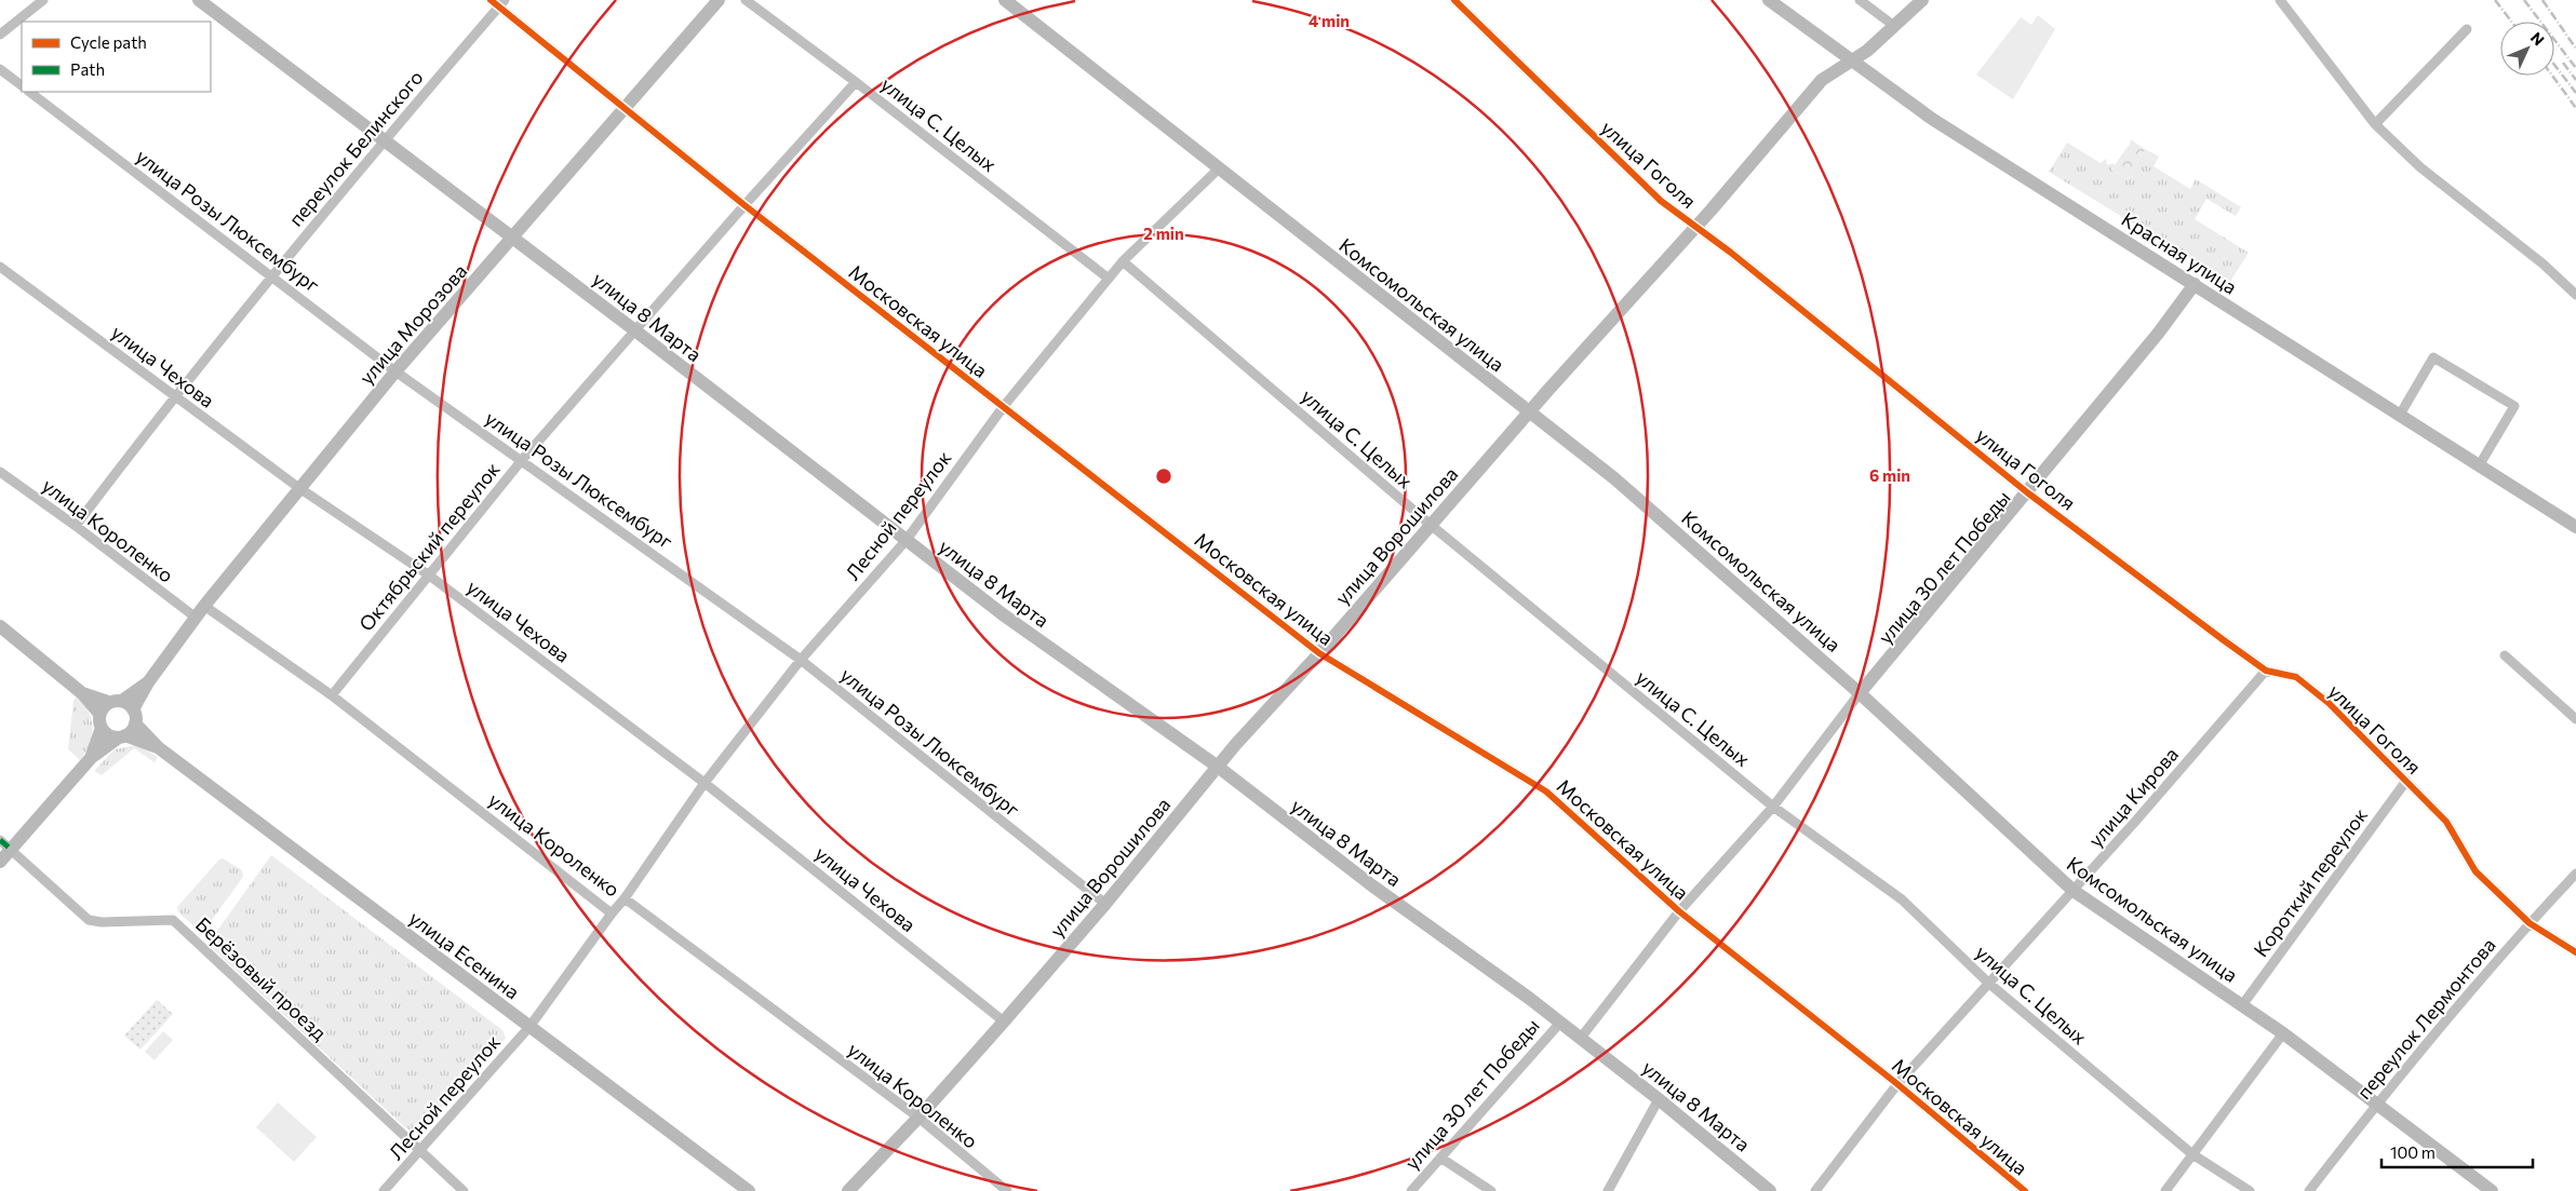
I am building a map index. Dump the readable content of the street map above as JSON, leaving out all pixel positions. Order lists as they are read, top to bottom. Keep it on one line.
{"streets":{"main road":["Красная улица","Комсомольская улица","улица 8 Марта","улица Морозова","улица Ворошилова","улица 30 лет Победы","улица Есенина"],"street":["улица С. Целых","переулок Белинского","улица Гоголя","улица Розы Люксембург","Московская улица","улица Чехова","Лесной переулок","улица Короленко","Октябрьский переулок","улица Кирова","Короткий переулок","Берёзовый проезд","переулок Лермонтова"]},"crossings":[["улица С. Целых","Лесной переулок"],["улица С. Целых","улица Ворошилова"],["улица С. Целых","Октябрьский переулок"],["улица С. Целых","улица 30 лет Победы"],["улица С. Целых","улица Кирова"],["переулок Белинского","улица Розы Люксембург"],["переулок Белинского","улица 8 Марта"],["переулок Белинского","Московская улица"],["переулок Белинского","улица Чехова"],["переулок Белинского","улица Короленко"],["улица Гоголя","улица Ворошилова"],["улица Гоголя","улица 30 лет Победы"],["улица Гоголя","улица Кирова"],["улица Гоголя","Короткий переулок"],["улица Гоголя","переулок Лермонтова"],["улица Розы Люксембург","улица Морозова"],["улица Розы Люксембург","Лесной переулок"],["улица Розы Люксембург","улица Ворошилова"],["улица Розы Люксембург","Октябрьский переулок"],["Красная улица","улица Ворошилова"],["Красная улица","улица 30 лет Победы"],["Комсомольская улица","Лесной переулок"],["Комсомольская улица","улица Ворошилова"],["Комсомольская улица","улица 30 лет Победы"],["Комсомольская улица","улица Кирова"],["Комсомольская улица","Короткий переулок"],["Комсомольская улица","переулок Лермонтова"],["улица 8 Марта","улица Морозова"],["улица 8 Марта","Лесной переулок"],["улица 8 Марта","улица Ворошилова"],["улица 8 Марта","Октябрьский переулок"],["улица 8 Марта","улица 30 лет Победы"],["Московская улица","улица Морозова"],["Московская улица","Лесной переулок"],["Московская улица","улица Ворошилова"],["Московская улица","Октябрьский переулок"],["Московская улица","улица 30 лет Победы"],["Московская улица","улица Кирова"],["улица Морозова","улица Чехова"],["улица Морозова","улица Короленко"],["улица Чехова","Лесной переулок"],["улица Чехова","улица Ворошилова"],["улица Чехова","Октябрьский переулок"],["Лесной переулок","улица Короленко"],["Лесной переулок","улица Есенина"],["Лесной переулок","Берёзовый проезд"],["улица Короленко","улица Ворошилова"],["улица Короленко","Октябрьский переулок"]],"legend":["Cycle path","Path"],"scale_bar":"100 m","north":"top right","rings":["4 min","2 min","6 min"]}
